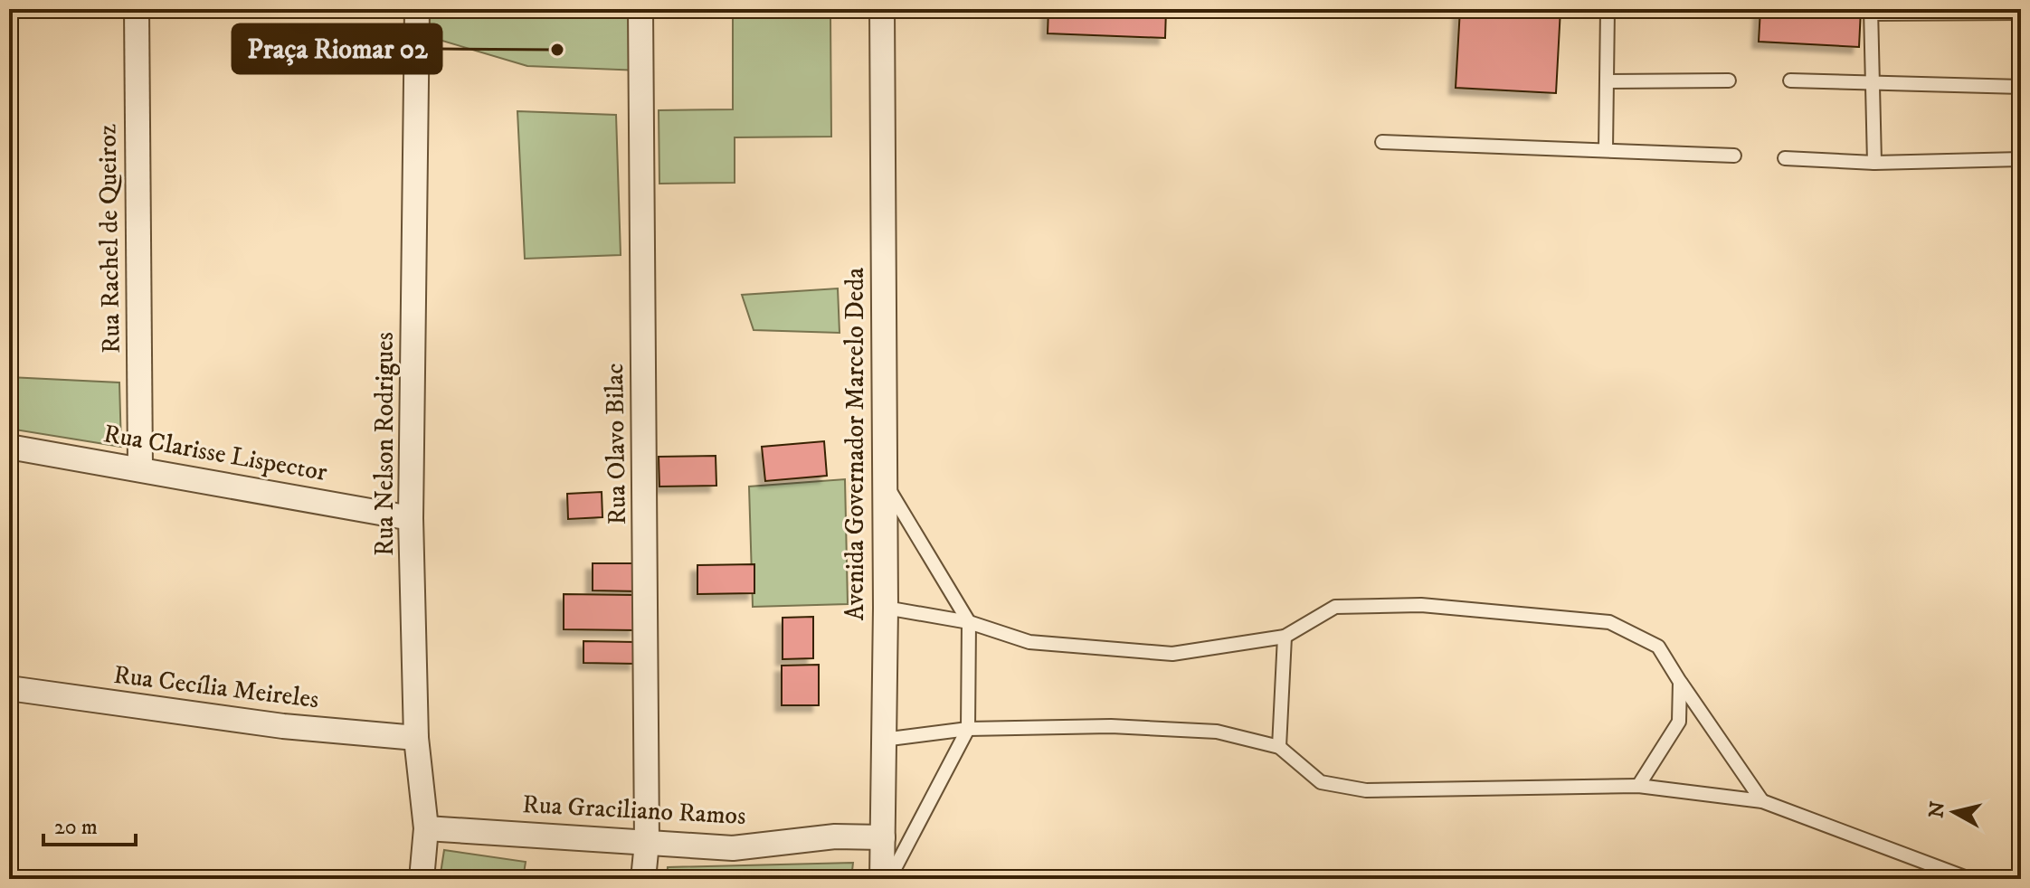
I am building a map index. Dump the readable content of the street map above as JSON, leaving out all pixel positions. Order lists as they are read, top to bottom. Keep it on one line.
{"streets":{"street":["Rua Rachel de Queiroz","Rua Nelson Rodrigues","Rua Olavo Bilac","Avenida Governador Marcelo Deda","Rua Clarisse Lispector","Rua Cecília Meireles","Rua Graciliano Ramos"]},"crossings":[["Rua Rachel de Queiroz","Rua Clarisse Lispector"],["Rua Nelson Rodrigues","Rua Clarisse Lispector"],["Rua Nelson Rodrigues","Rua Cecília Meireles"],["Rua Nelson Rodrigues","Rua Graciliano Ramos"],["Rua Olavo Bilac","Rua Graciliano Ramos"],["Avenida Governador Marcelo Deda","Rua Graciliano Ramos"]],"places":["Praça Riomar 02"],"scale_bar":"20 m","north":"left"}
